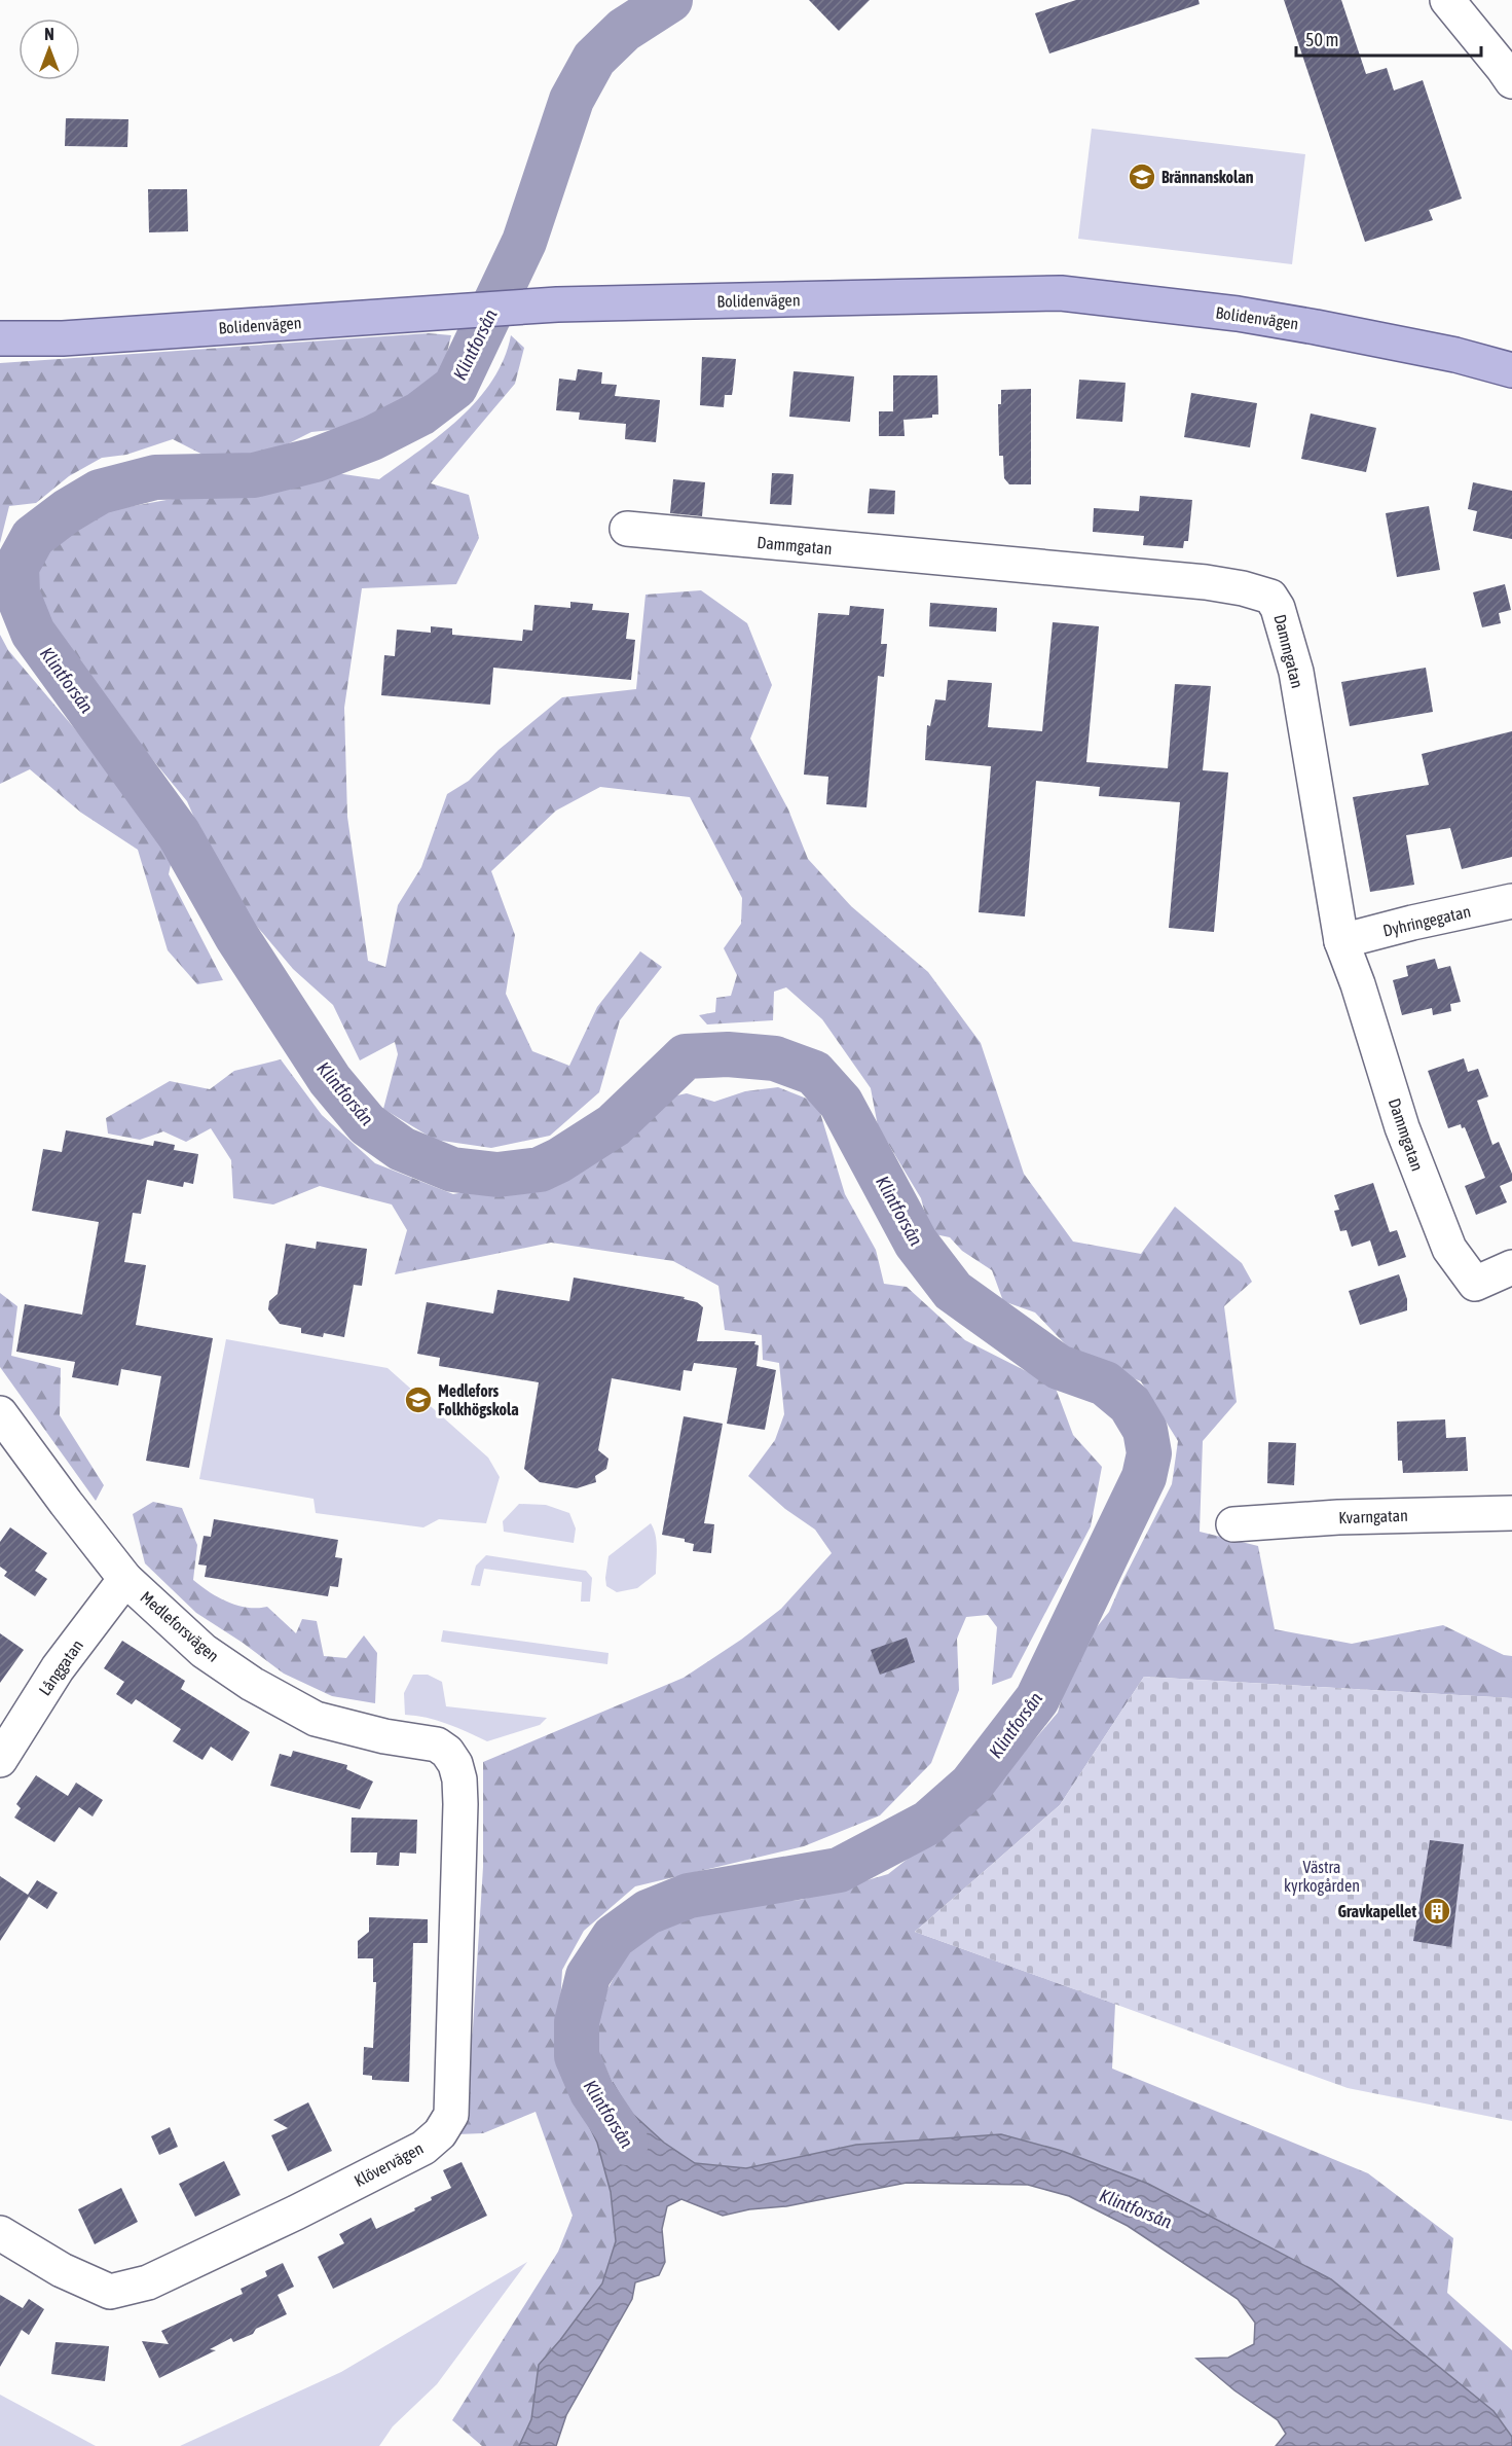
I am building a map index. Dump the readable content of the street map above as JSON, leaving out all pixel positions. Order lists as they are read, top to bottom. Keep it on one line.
{"streets":{"main road":["Bolidenvägen"],"street":["Dammgatan","Dyhringegatan","Kvarngatan","Medleforsvägen","Långgatan","Klövervägen"]},"crossings":[["Dammgatan","Dyhringegatan"],["Medleforsvägen","Långgatan"],["Medleforsvägen","Klövervägen"]],"water":["Klintforsån"],"parks":["Västra kyrkogården"],"places":{"school or university":["Brännanskolan","Medlefors Folkhögskola"],"building":["Gravkapellet"]},"scale_bar":"50 m","north":"top"}
